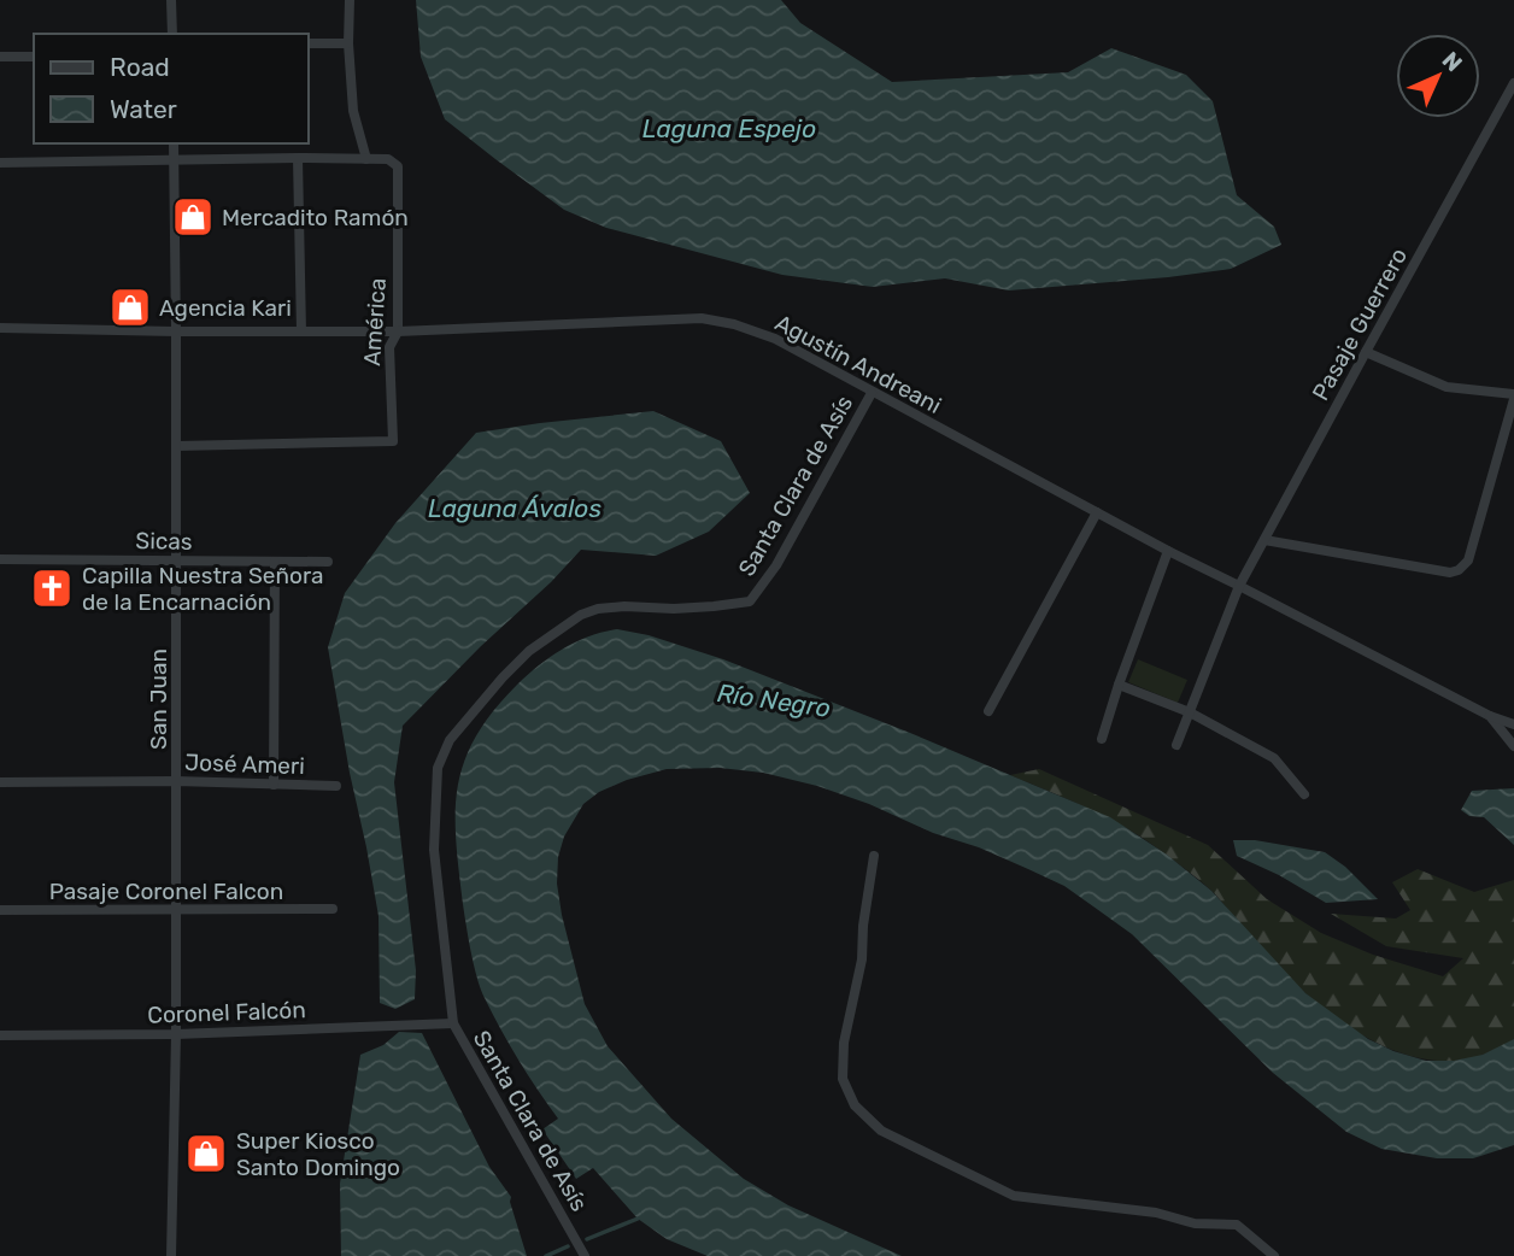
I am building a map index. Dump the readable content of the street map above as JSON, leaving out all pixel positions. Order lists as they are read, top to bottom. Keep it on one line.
{"streets":{"street":["América","Pasaje Guerrero","Agustín Andreani","Santa Clara de Asís","Sicas","San Juan","José Ameri","Pasaje Coronel Falcon","Coronel Falcón"]},"crossings":[["América","Agustín Andreani"],["América","San Juan"],["Pasaje Guerrero","Agustín Andreani"],["Agustín Andreani","Santa Clara de Asís"],["Agustín Andreani","San Juan"],["Santa Clara de Asís","Coronel Falcón"],["Sicas","San Juan"],["San Juan","José Ameri"],["San Juan","Pasaje Coronel Falcon"],["San Juan","Coronel Falcón"]],"water":["Laguna Espejo","Laguna Ávalos","Río Negro"],"places":{"shop":["Mercadito Ramón","Agencia Kari","Super Kiosco Santo Domingo"],"church":["Capilla Nuestra Señora de la Encarnación"]},"legend":["Road","Water"],"north":"top right"}
